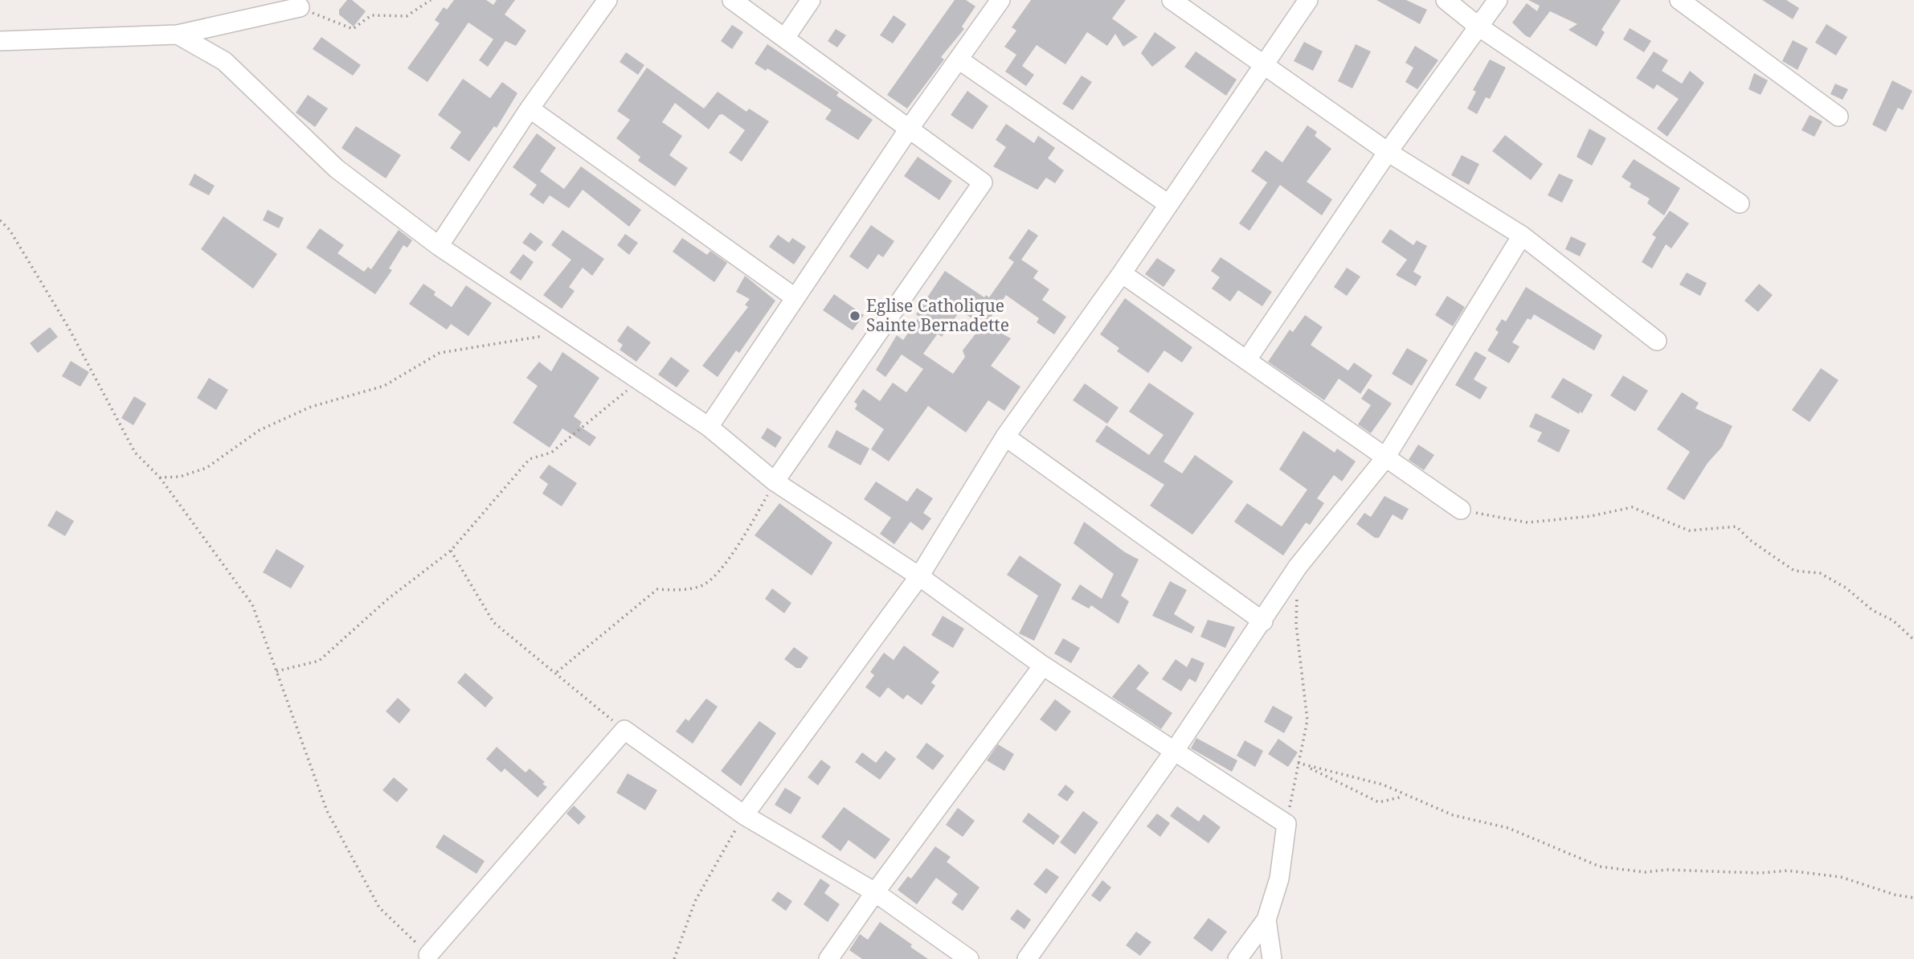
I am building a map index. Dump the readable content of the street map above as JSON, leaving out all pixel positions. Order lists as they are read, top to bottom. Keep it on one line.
{"places":["Eglise Catholique Sainte Bernadette"]}
